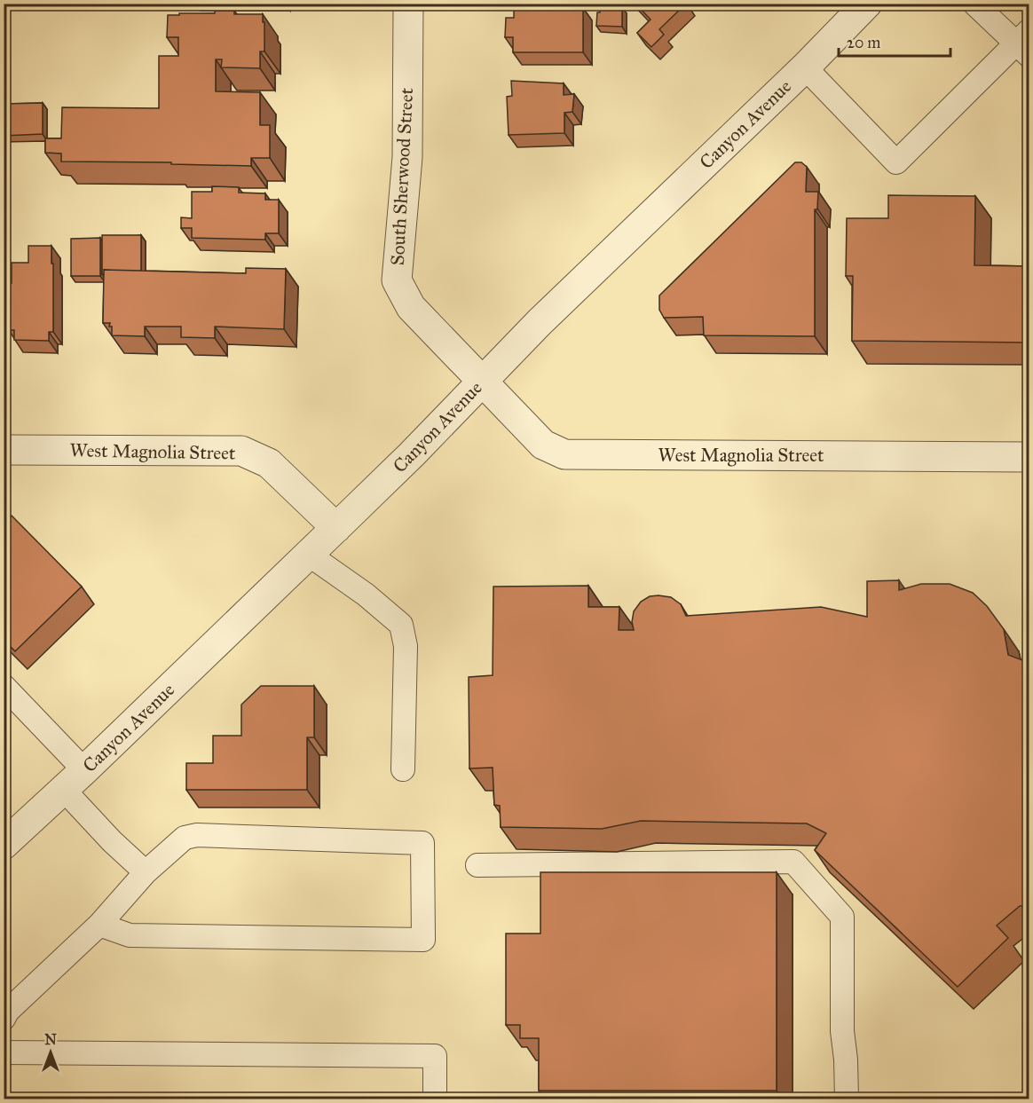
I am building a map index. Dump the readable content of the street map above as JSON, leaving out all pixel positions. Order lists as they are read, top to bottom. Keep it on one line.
{"streets":{"street":["Canyon Avenue","South Sherwood Street","West Magnolia Street"]},"crossings":[["Canyon Avenue","South Sherwood Street"],["Canyon Avenue","West Magnolia Street"],["South Sherwood Street","West Magnolia Street"]],"scale_bar":"20 m","north":"top"}
